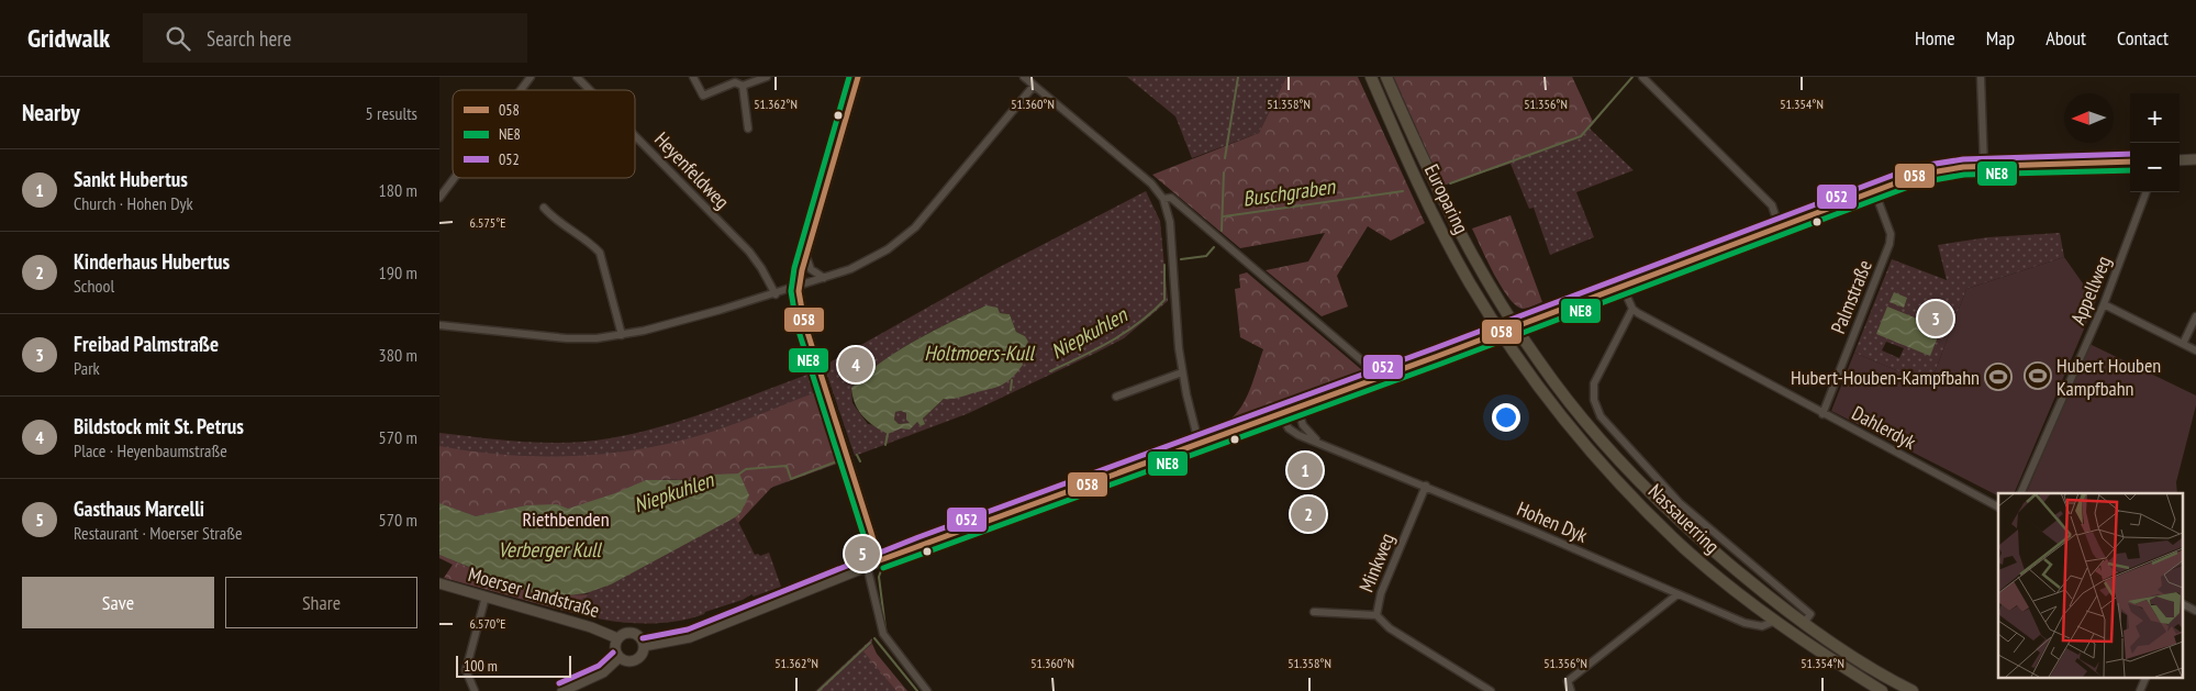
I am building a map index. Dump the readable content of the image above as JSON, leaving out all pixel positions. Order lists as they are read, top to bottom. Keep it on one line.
{"streets":{"main road":["Europaring","Nassauerring","Moerser Landstraße"],"street":["Heyenfeldweg","Appellweg","Palmstraße","Dahlerdyk","Hohen Dyk","Minkweg"]},"crossings":[["Europaring","Nassauerring"],["Palmstraße","Dahlerdyk"],["Dahlerdyk","Nassauerring"],["Nassauerring","Hohen Dyk"],["Hohen Dyk","Minkweg"]],"water":["Buschgraben","Niepkuhlen","Holtmoers-Kull","Verberger Kull"],"parks":["Riethbenden"],"places":{"sports":["Hubert Houben Kampfbahn","Hubert-Houben-Kampfbahn"]},"lines":["transit line 058","transit line NE8","transit line 052"],"legend":["058","NE8","052"],"scale_bar":"100 m","north":"left","page":{"header":"Gridwalk","search":"Search here","nav":["Home","Map","About","Contact"],"heading":["Nearby","5 results"],"map_buttons":["+","−"],"list":[{"mark":"1","name":"Sankt Hubertus","note":"Church · Hohen Dyk","value":"180 m"},{"mark":"2","name":"Kinderhaus Hubertus","note":"School","value":"190 m"},{"mark":"3","name":"Freibad Palmstraße","note":"Park","value":"380 m"},{"mark":"4","name":"Bildstock mit St. Petrus","note":"Place · Heyenbaumstraße","value":"570 m"},{"mark":"5","name":"Gasthaus Marcelli","note":"Restaurant · Moerser Straße","value":"570 m"}],"pins":["3","4","1","2","5"],"buttons":["Save","Share"],"scale":"100 m"},"coordinates":["51.362°N","51.360°N","51.358°N","51.356°N","51.354°N","6.575°E","6.570°E"]}
